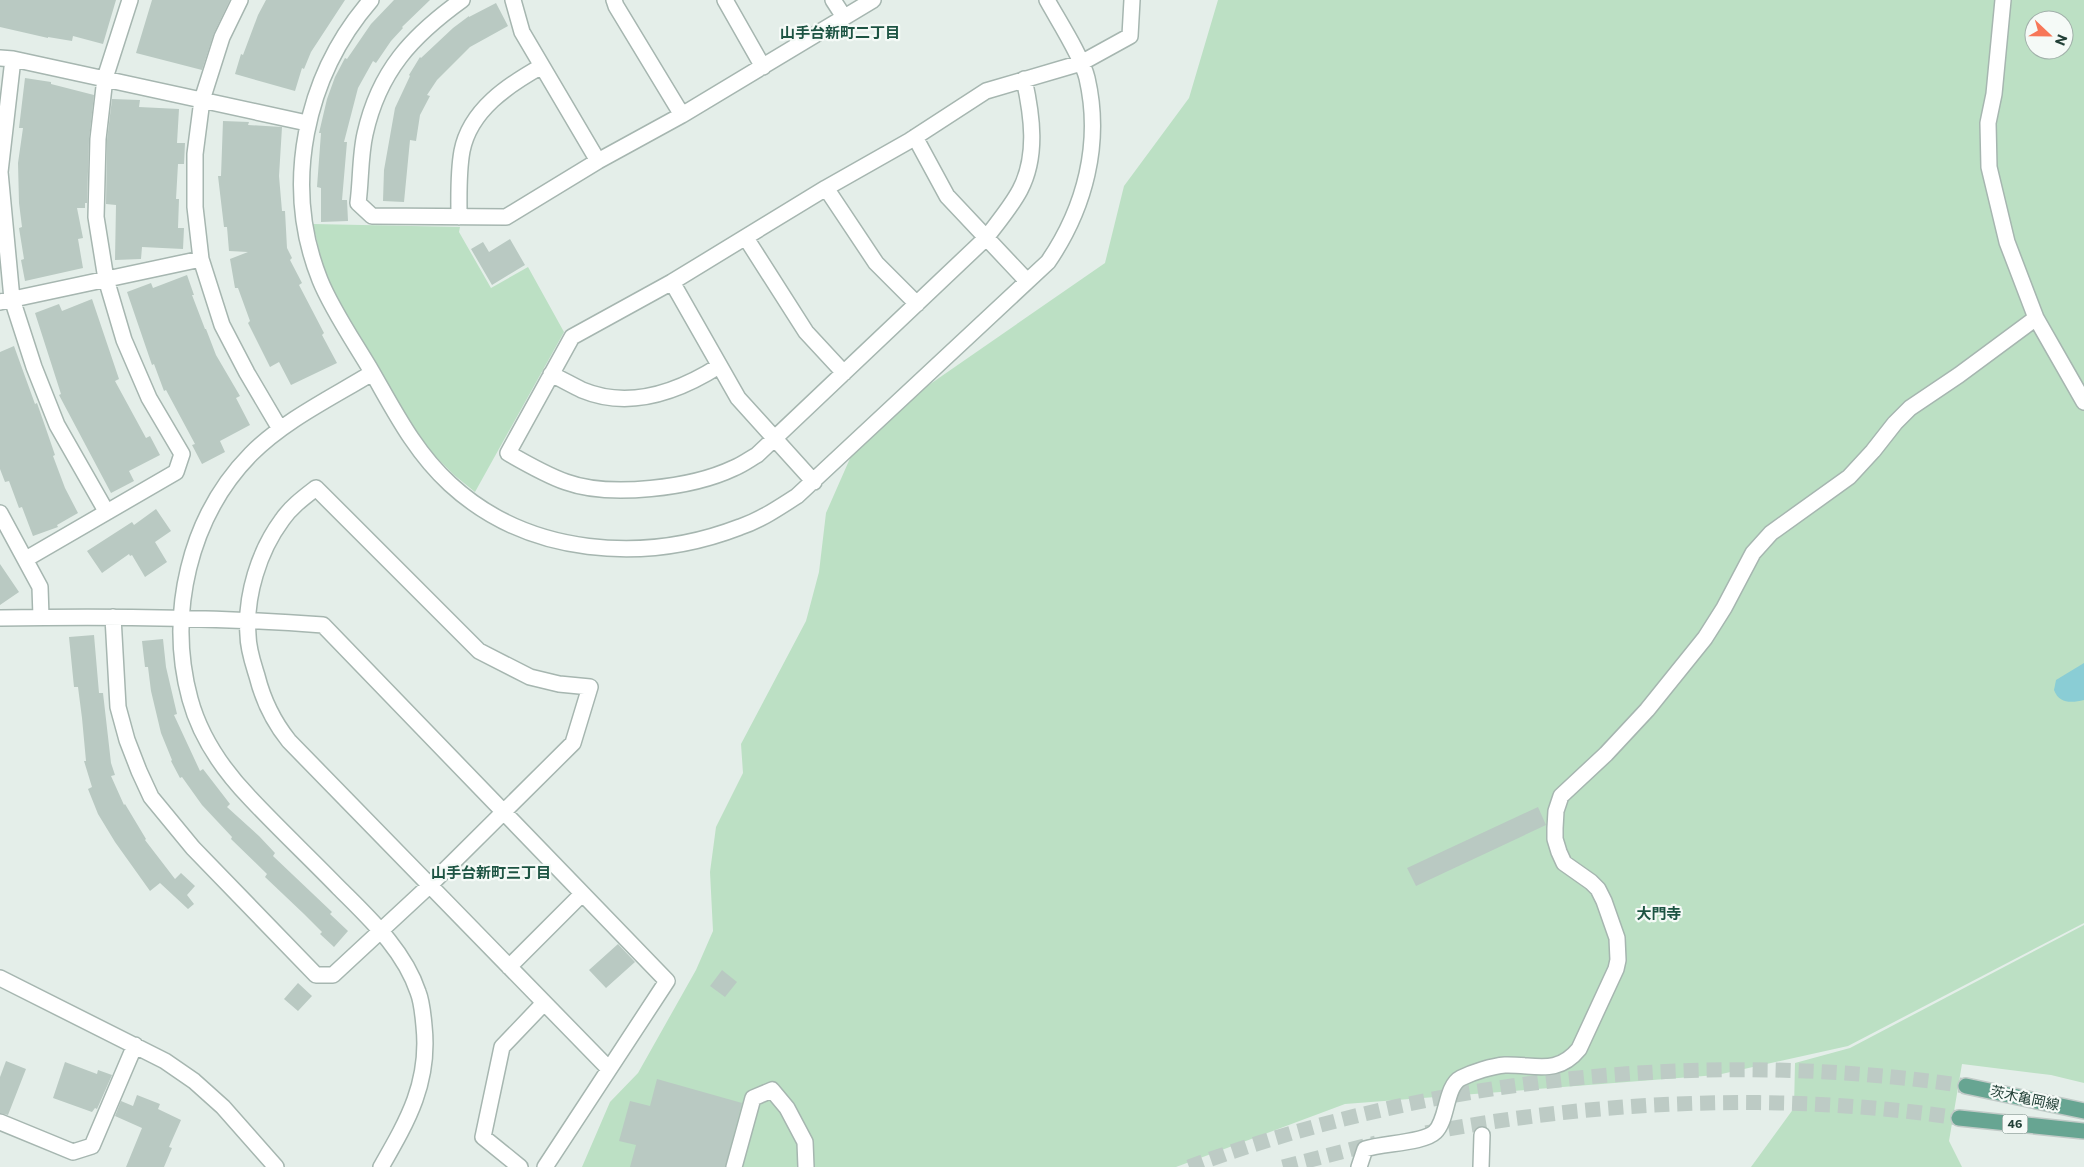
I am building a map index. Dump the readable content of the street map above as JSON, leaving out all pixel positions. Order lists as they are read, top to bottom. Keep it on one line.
{"streets":{"main road":["茨木亀岡線","46"]},"districts":["山手台新町二丁目","山手台新町三丁目","大門寺"],"north":"right"}
